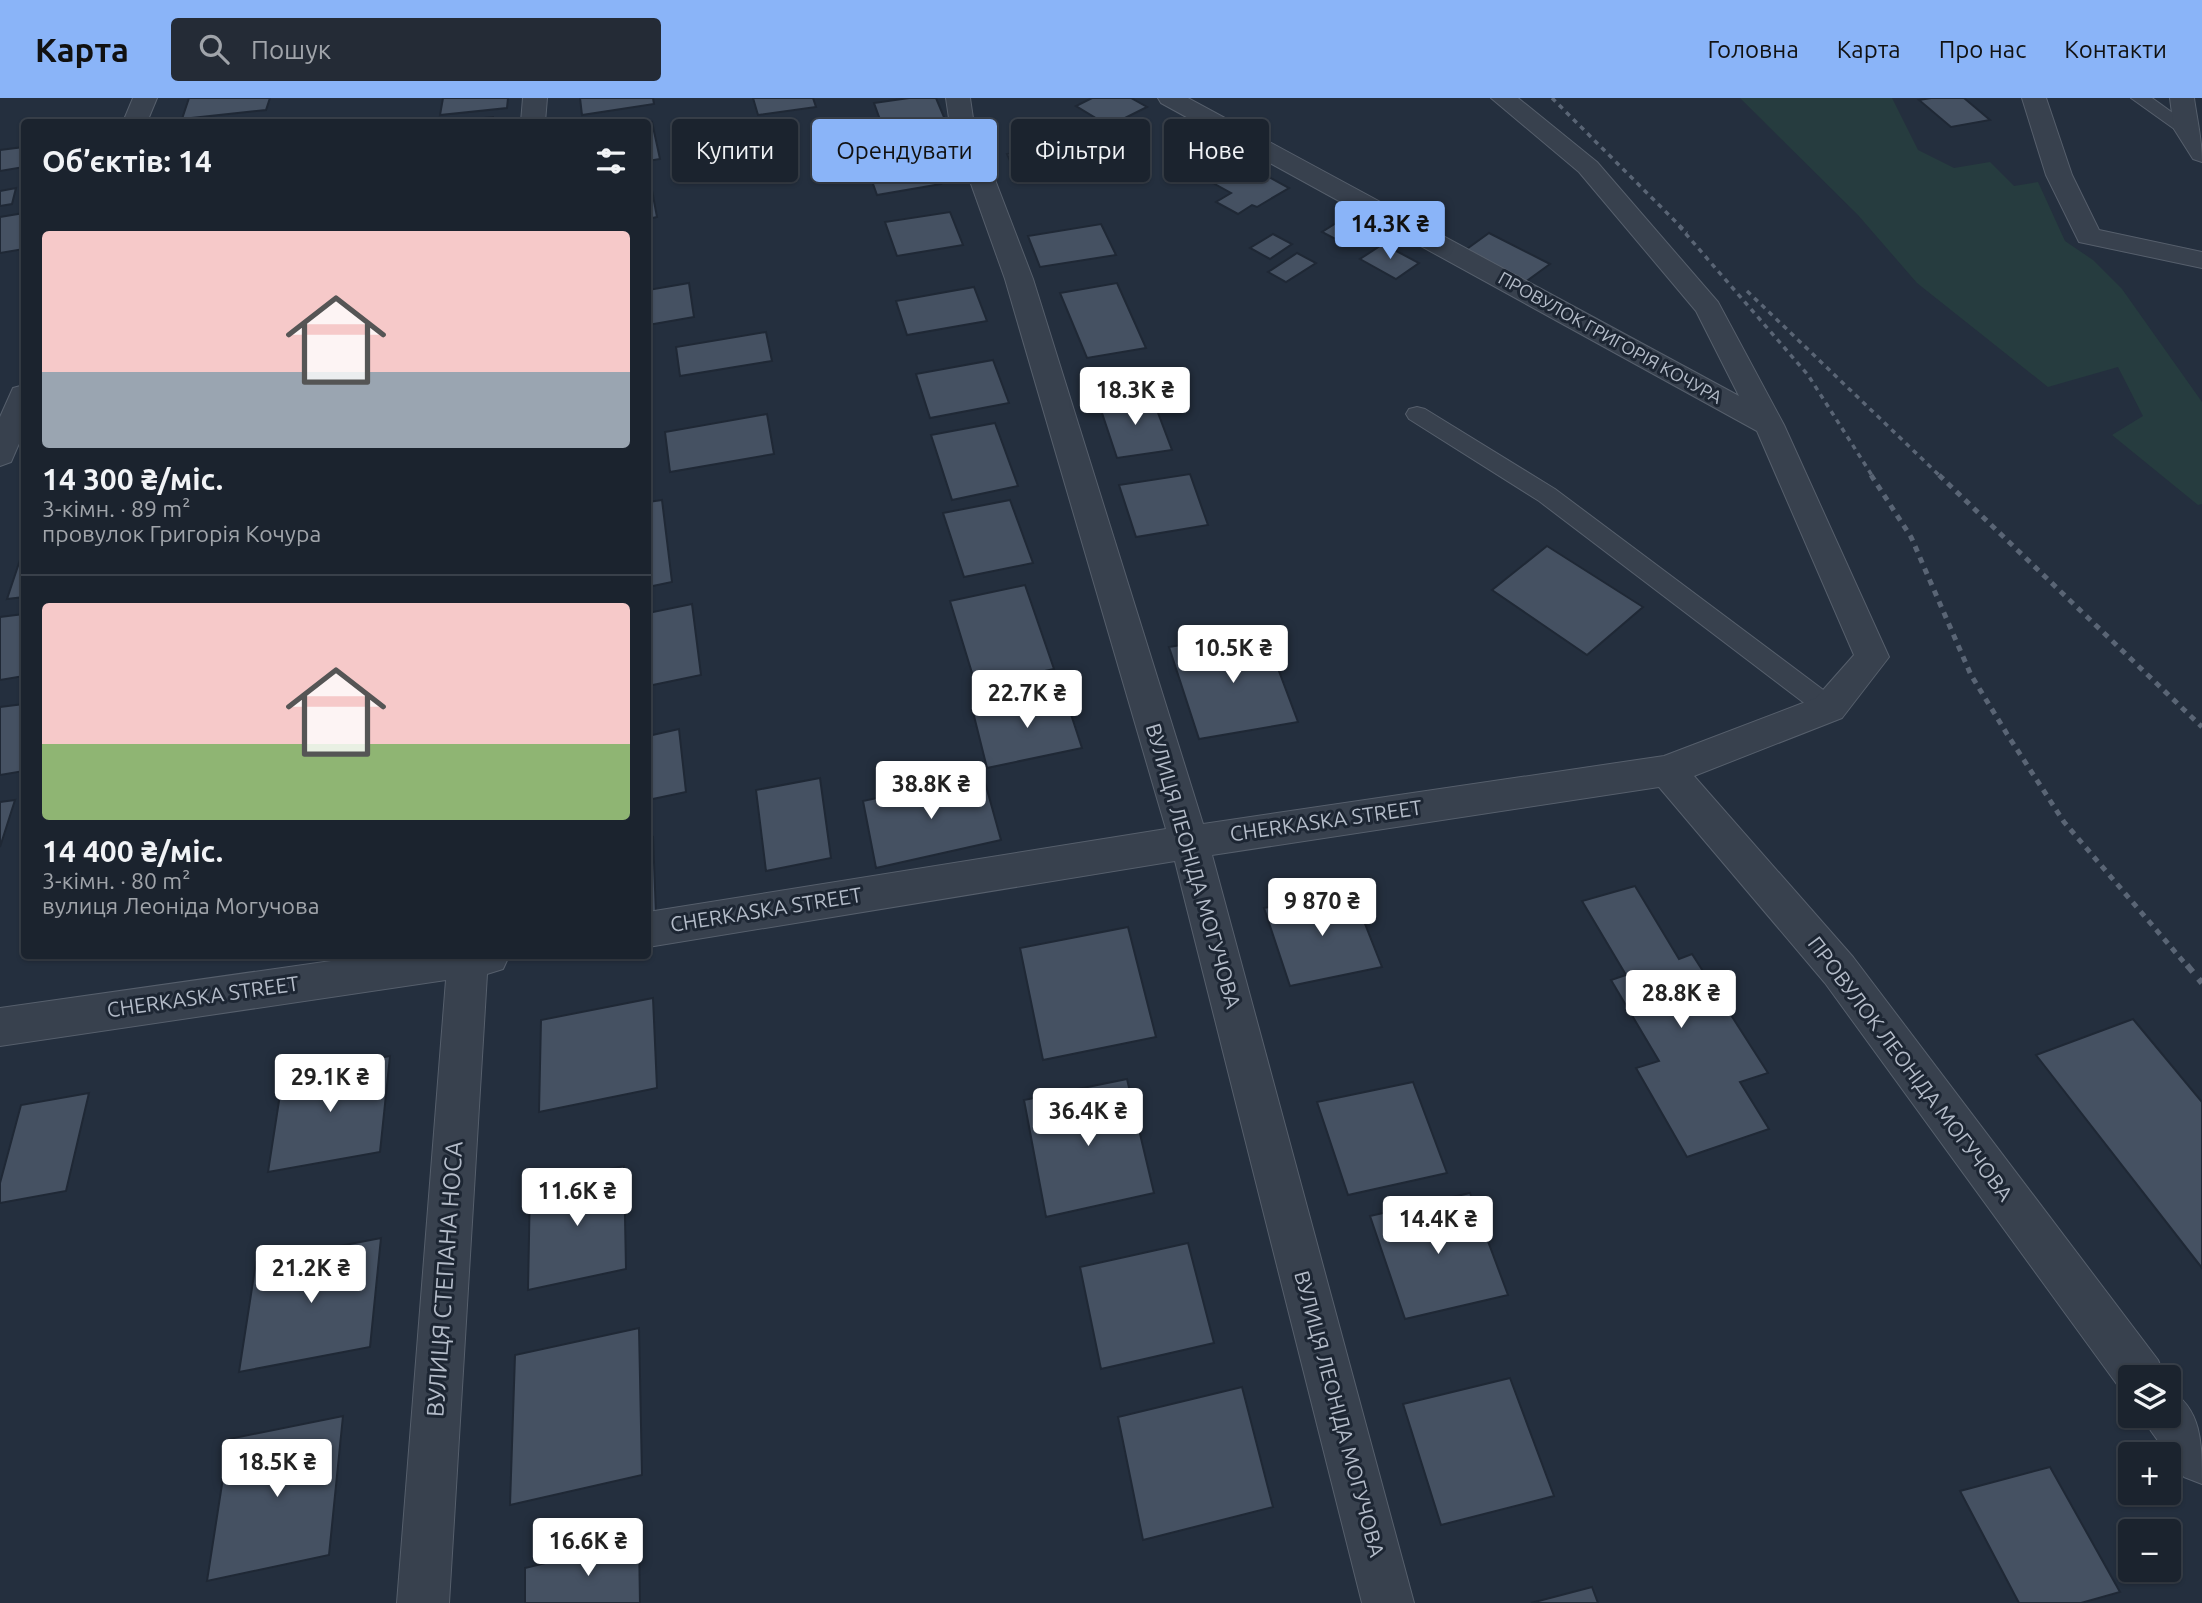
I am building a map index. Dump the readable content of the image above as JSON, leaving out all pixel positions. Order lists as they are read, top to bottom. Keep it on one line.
{"streets":{"street":["ПРОВУЛОК ГРИГОРІЯ КОЧУРА","CHERKASKA STREET","ВУЛИЦЯ ЛЕОНІДА МОГУЧОВА","ПРОВУЛОК ЛЕОНІДА МОГУЧОВА","ВУЛИЦЯ СТЕПАНА НОСА"]},"crossings":[["CHERKASKA STREET","ВУЛИЦЯ ЛЕОНІДА МОГУЧОВА"],["CHERKASKA STREET","ПРОВУЛОК ЛЕОНІДА МОГУЧОВА"]],"page":{"header":"Карта","search":"Пошук","nav":["Головна","Карта","Про нас","Контакти"],"chip":["Купити","Орендувати","Фільтри","Нове"],"heading":"Об’єктів: 14","price":["14.3K ₴","18.3K ₴","10.5K ₴","22.7K ₴","38.8K ₴","9 870 ₴","28.8K ₴","29.1K ₴","36.4K ₴","11.6K ₴","14.4K ₴","21.2K ₴","18.5K ₴","16.6K ₴"],"list":[{"name":"14 300 ₴/міс.","note":"3-кімн. · 89 m² · провулок Григорія Кочура"},{"name":"14 400 ₴/міс.","note":"3-кімн. · 80 m² · вулиця Леоніда Могучова"}],"map_buttons":["+","−"]}}
